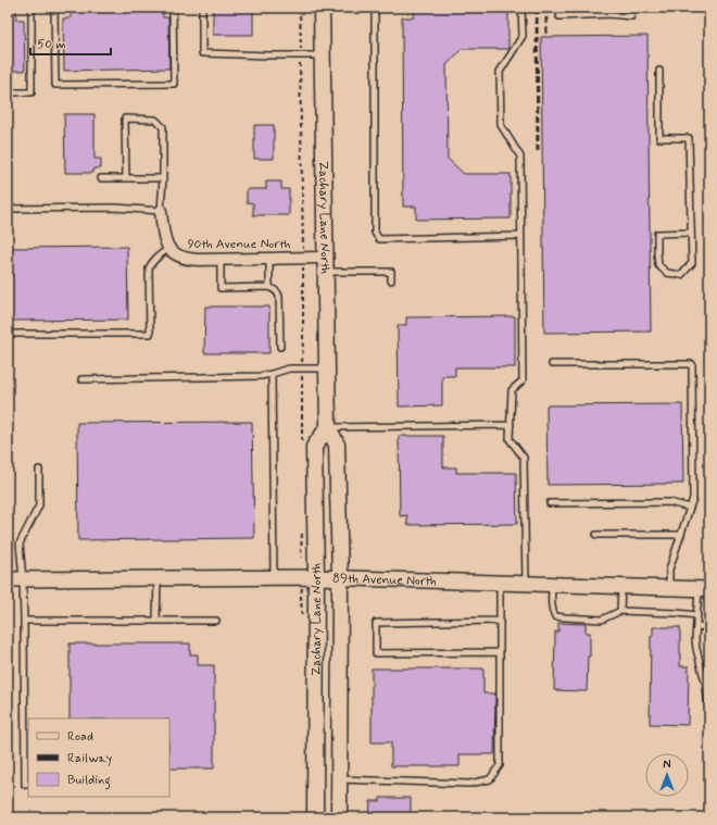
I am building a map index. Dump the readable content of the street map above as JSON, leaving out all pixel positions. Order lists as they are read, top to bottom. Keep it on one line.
{"streets":{"main road":["Zachary Lane North"],"street":["90th Avenue North","89th Avenue North"]},"crossings":[["Zachary Lane North","90th Avenue North"],["Zachary Lane North","89th Avenue North"]],"legend":["Road","Railway","Building"],"scale_bar":"50 m","north":"top"}
